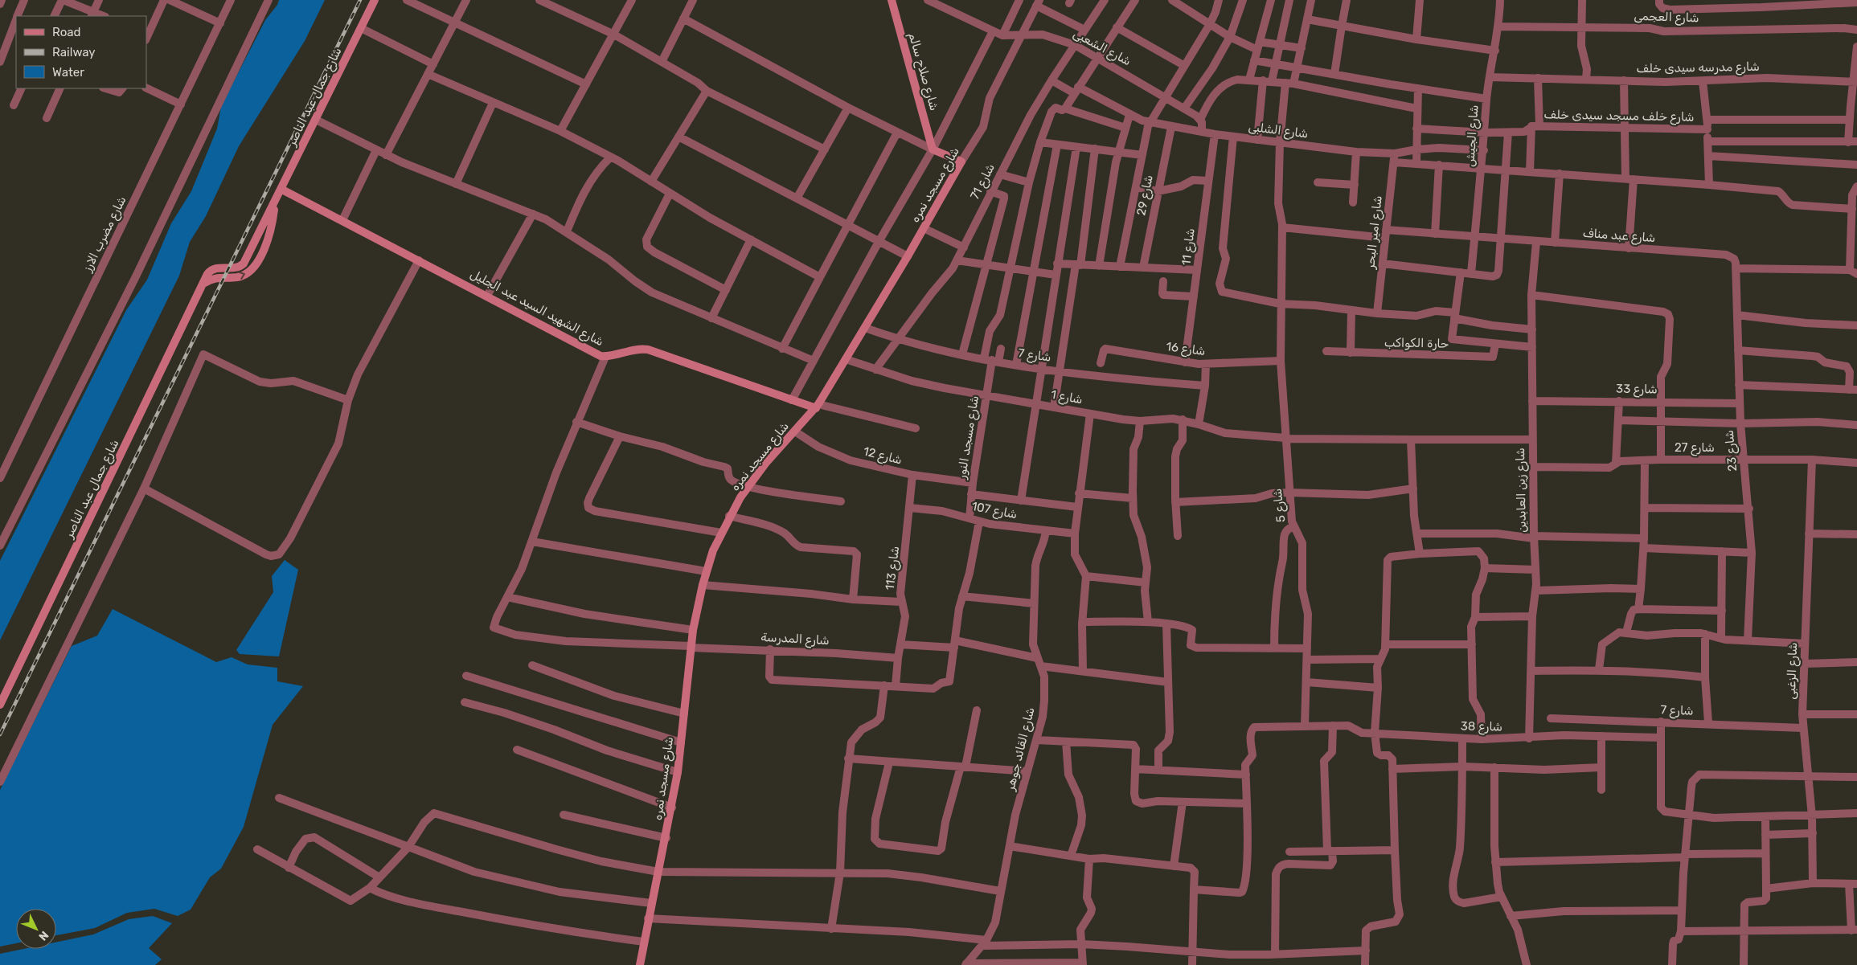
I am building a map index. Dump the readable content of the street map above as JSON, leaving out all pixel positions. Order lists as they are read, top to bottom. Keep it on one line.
{"streets":{"street":["شارع العجمى","شارع الشعبى","شارع مدرسه سيدى خلف","شارع صلاح سالم","شارع جمال عبد الناصر","شارع خلف مسجد سيدى خلف","شارع الشلبى","شارع الجيش","شارع 71","شارع مسجد نمره","شارع 29","شارع امير البحر","شارع مضرب الارز","شارع عبد مناف","شارع 11","شارع الشهيد السيد عبد الجليل","حارة الكواكب","شارع 16","شارع 7","شارع 33","شارع 1","شارع مسجد النور","شارع 27","شارع 23","شارع 12","شارع زين العابدين","شارع 5","شارع 107","شارع 113","شارع المدرسة","شارع الزغبى","شارع 38","شارع القائد جوهر"]},"crossings":[["شارع العجمى","شارع الجيش"],["شارع الشعبى","شارع 71"],["شارع الشعبى","شارع مسجد نمره"],["شارع مدرسه سيدى خلف","شارع الجيش"],["شارع جمال عبد الناصر","شارع الشهيد السيد عبد الجليل"],["شارع خلف مسجد سيدى خلف","شارع الجيش"],["شارع الشلبى","شارع الجيش"],["شارع الشلبى","شارع 71"],["شارع الشلبى","شارع 29"],["شارع الشلبى","شارع امير البحر"],["شارع الشلبى","شارع 11"],["شارع الشلبى","شارع 5"],["شارع الجيش","شارع عبد مناف"],["شارع 71","شارع 7"],["شارع 71","شارع 1"],["شارع مسجد نمره","شارع الشهيد السيد عبد الجليل"],["شارع مسجد نمره","شارع 7"],["شارع مسجد نمره","شارع 1"],["شارع مسجد نمره","شارع 12"],["شارع مسجد نمره","شارع المدرسة"],["شارع امير البحر","شارع عبد مناف"],["شارع عبد مناف","شارع 23"],["شارع عبد مناف","شارع زين العابدين"],["شارع 11","شارع 16"],["شارع 16","شارع 5"],["شارع 7","شارع مسجد النور"],["شارع 7","شارع الزغبى"],["شارع 33","شارع 23"],["شارع 33","شارع زين العابدين"],["شارع 1","شارع مسجد النور"],["شارع 1","شارع زين العابدين"],["شارع 1","شارع 5"],["شارع مسجد النور","شارع 12"],["شارع مسجد النور","شارع 107"],["شارع 27","شارع 23"],["شارع 27","شارع زين العابدين"],["شارع 27","شارع الزغبى"],["شارع 12","شارع 113"],["شارع زين العابدين","شارع 38"],["شارع 5","شارع 38"],["شارع 107","شارع 113"],["شارع 107","شارع القائد جوهر"],["شارع 113","شارع المدرسة"]],"legend":["Road","Railway","Water"],"north":"bottom right"}
